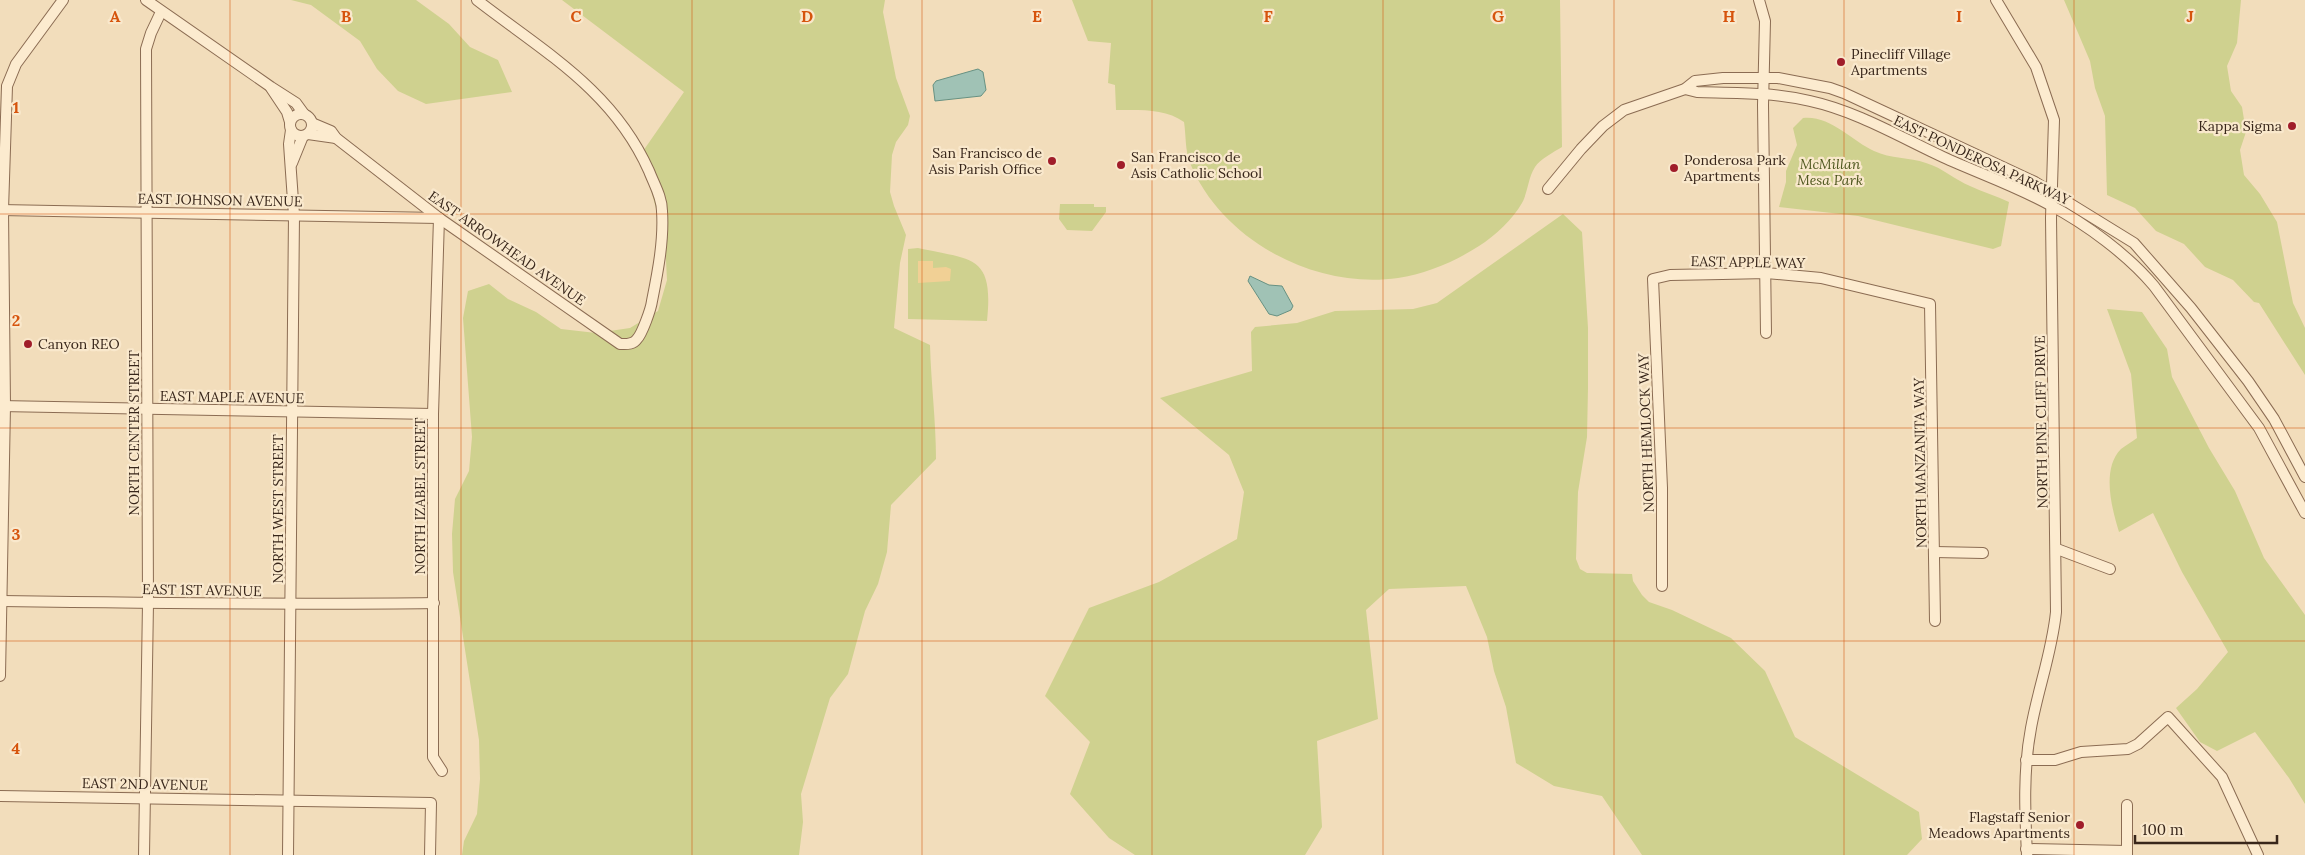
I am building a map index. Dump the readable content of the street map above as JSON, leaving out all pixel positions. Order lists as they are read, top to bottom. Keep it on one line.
{"streets":{"street":["EAST PONDEROSA PARKWAY","EAST JOHNSON AVENUE","EAST ARROWHEAD AVENUE","EAST APPLE WAY","EAST MAPLE AVENUE","NORTH PINE CLIFF DRIVE","NORTH CENTER STREET","NORTH HEMLOCK WAY","NORTH MANZANITA WAY","NORTH IZABEL STREET","NORTH WEST STREET","EAST 1ST AVENUE","EAST 2ND AVENUE"]},"crossings":[["EAST PONDEROSA PARKWAY","NORTH PINE CLIFF DRIVE"],["EAST JOHNSON AVENUE","EAST ARROWHEAD AVENUE"],["EAST JOHNSON AVENUE","NORTH CENTER STREET"],["EAST JOHNSON AVENUE","NORTH IZABEL STREET"],["EAST JOHNSON AVENUE","NORTH WEST STREET"],["EAST ARROWHEAD AVENUE","NORTH IZABEL STREET"],["EAST ARROWHEAD AVENUE","NORTH WEST STREET"],["EAST APPLE WAY","NORTH HEMLOCK WAY"],["EAST APPLE WAY","NORTH MANZANITA WAY"],["EAST MAPLE AVENUE","NORTH CENTER STREET"],["EAST MAPLE AVENUE","NORTH IZABEL STREET"],["EAST MAPLE AVENUE","NORTH WEST STREET"],["NORTH CENTER STREET","EAST 1ST AVENUE"],["NORTH CENTER STREET","EAST 2ND AVENUE"],["NORTH IZABEL STREET","EAST 1ST AVENUE"],["NORTH WEST STREET","EAST 1ST AVENUE"],["NORTH WEST STREET","EAST 2ND AVENUE"]],"parks":["McMillan Mesa Park"],"places":["Pinecliff Village Apartments","Kappa Sigma","San Francisco de Asis Parish Office","San Francisco de Asis Catholic School","Ponderosa Park Apartments","Canyon REO","Flagstaff Senior Meadows Apartments"],"scale_bar":"100 m","grid":{"columns":["A","B","C","D","E","F","G","H","I","J"],"rows":["1","2","3","4"]}}
